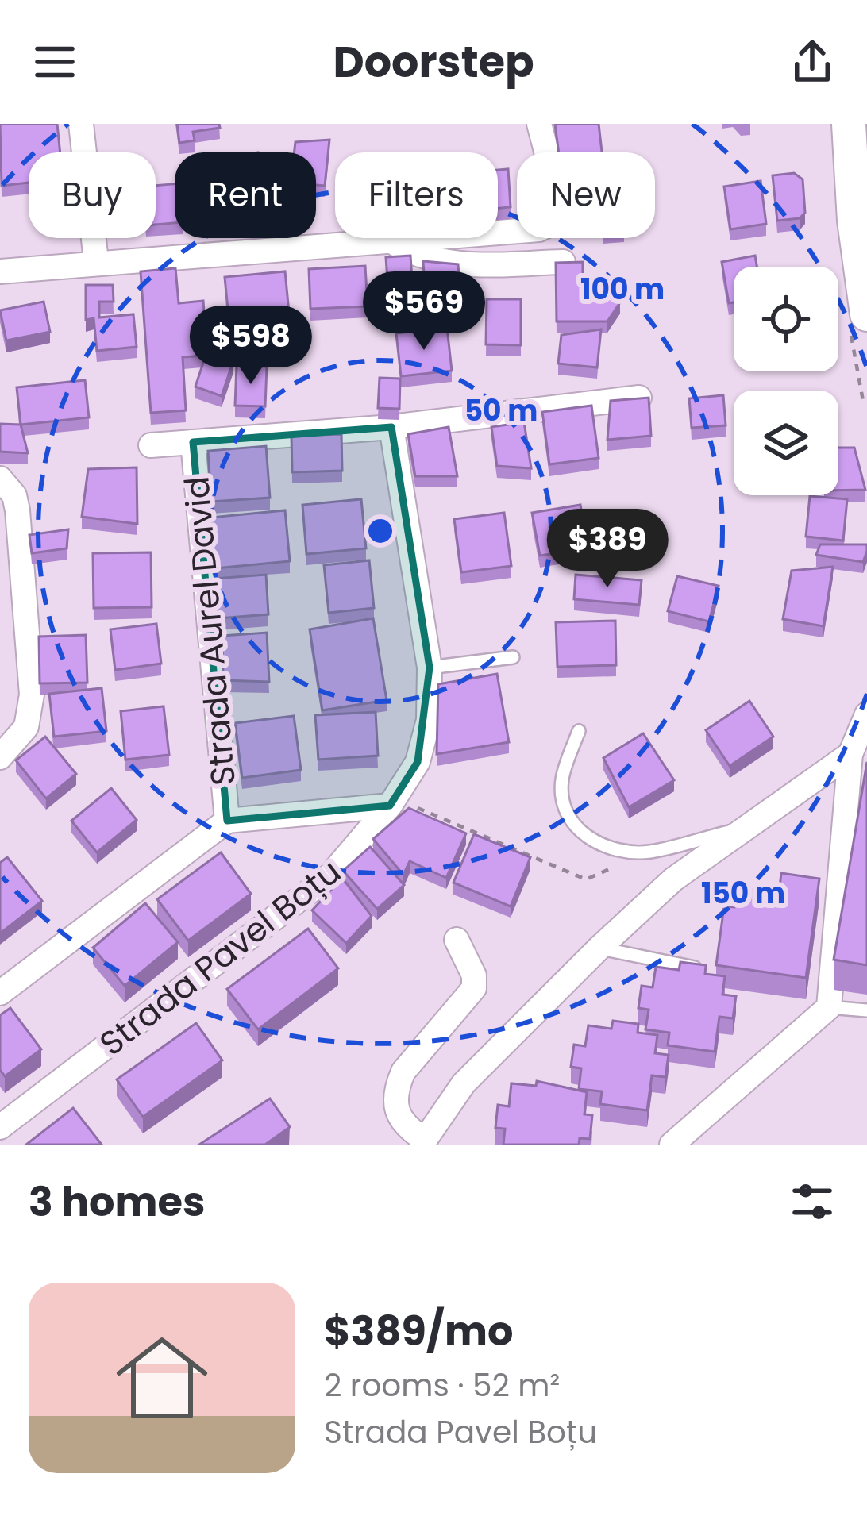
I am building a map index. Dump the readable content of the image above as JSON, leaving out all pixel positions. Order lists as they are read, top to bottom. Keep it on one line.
{"streets":{"street":["Strada Aurel David","Strada Pavel Boțu"]},"page":{"header":"Doorstep","chip":["Buy","Rent","Filters","New"],"price":["$569","$598","$389"],"heading":"3 homes","list":[{"name":"$389/mo","note":"2 rooms · 52 m² · Strada Pavel Boțu"}]},"rings":["100 m","50 m","150 m"]}
